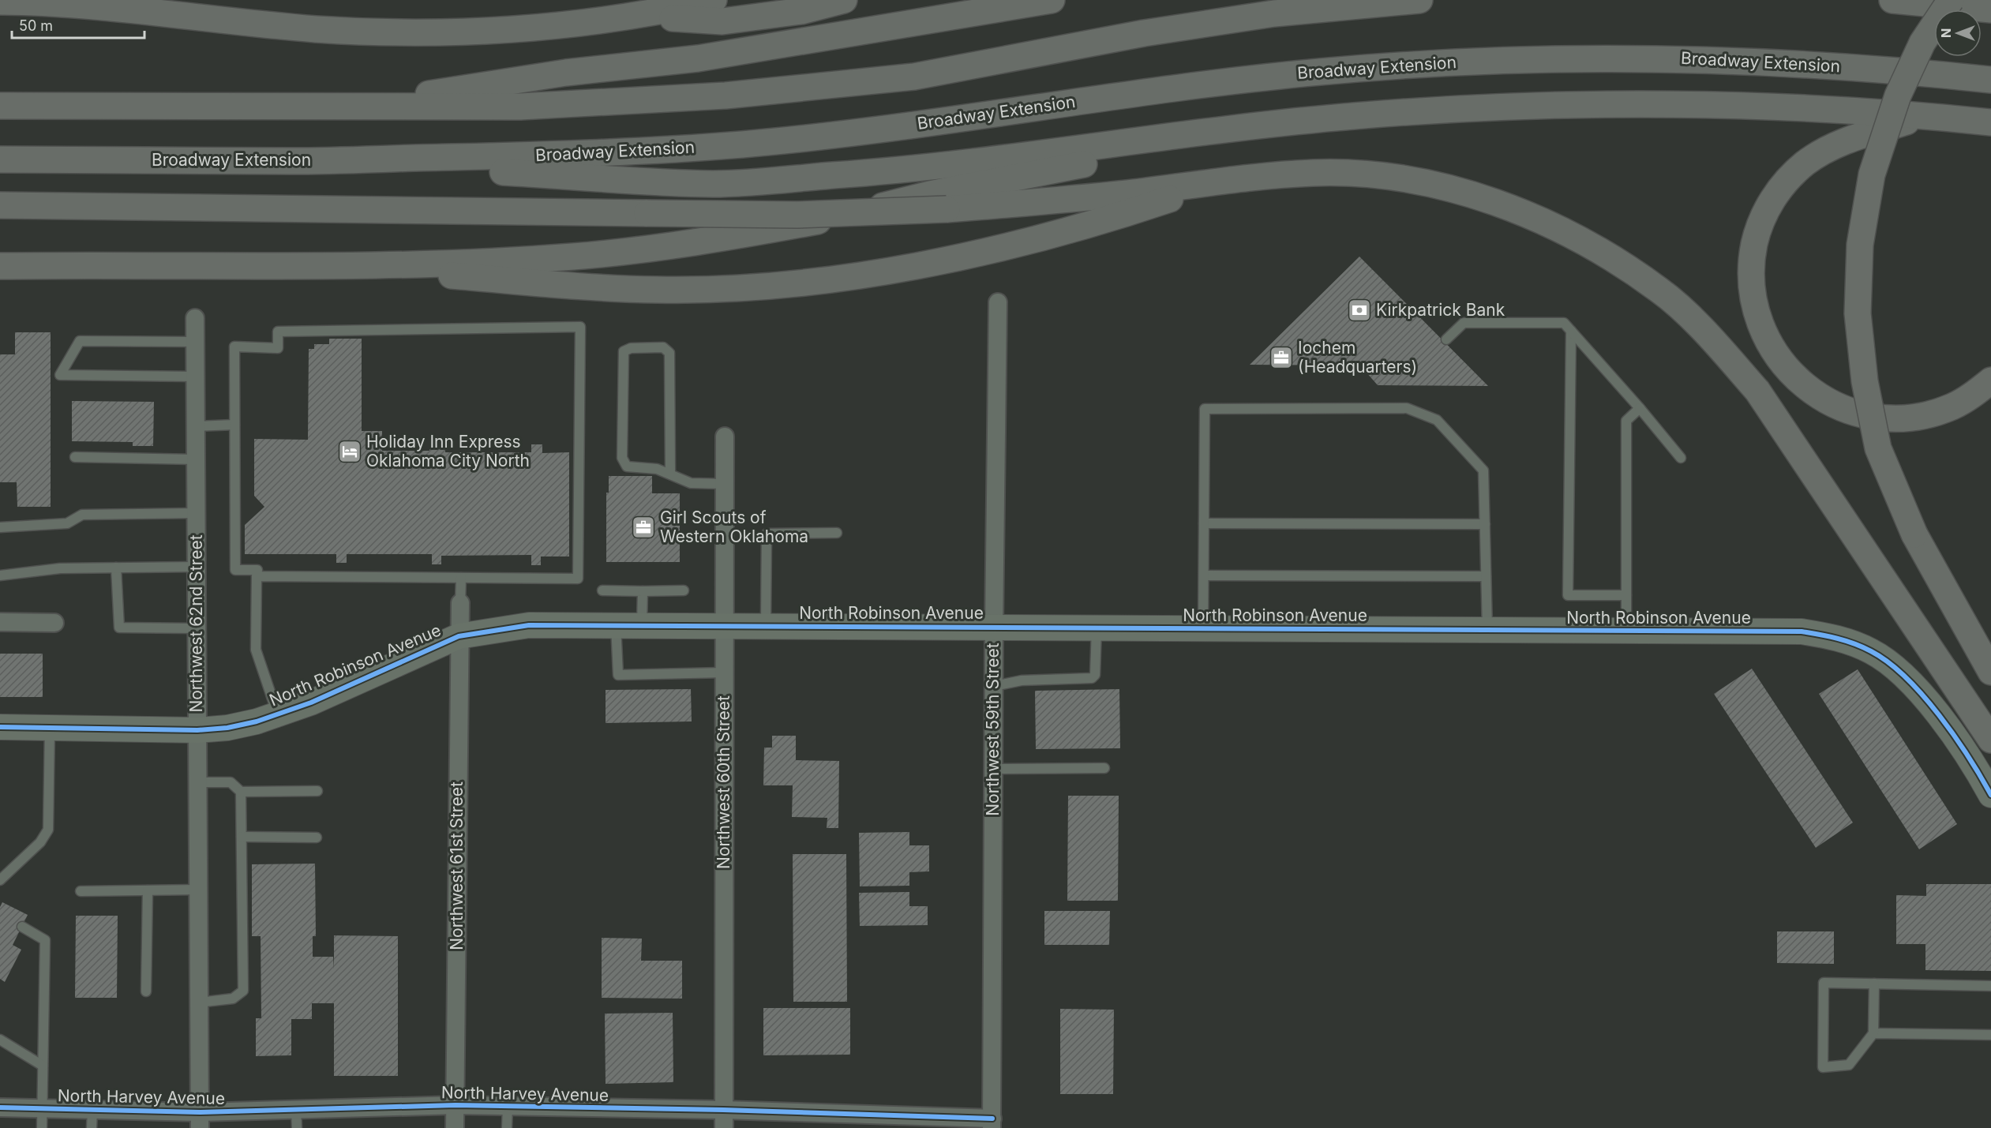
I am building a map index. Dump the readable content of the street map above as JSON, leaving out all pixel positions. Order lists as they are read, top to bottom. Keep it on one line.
{"streets":{"highway":["Broadway Extension"],"street":["North Robinson Avenue","Northwest 62nd Street","Northwest 59th Street","Northwest 60th Street","Northwest 61st Street","North Harvey Avenue"]},"crossings":[["North Robinson Avenue","Northwest 62nd Street"],["North Robinson Avenue","Northwest 59th Street"],["North Robinson Avenue","Northwest 60th Street"],["North Robinson Avenue","Northwest 61st Street"],["Northwest 62nd Street","North Harvey Avenue"],["Northwest 59th Street","North Harvey Avenue"],["Northwest 60th Street","North Harvey Avenue"],["Northwest 61st Street","North Harvey Avenue"]],"places":{"bank":["Kirkpatrick Bank"],"office":["Iochem (Headquarters)","Girl Scouts of Western Oklahoma"],"hotel":["Holiday Inn Express Oklahoma City North"]},"scale_bar":"50 m","north":"left"}
